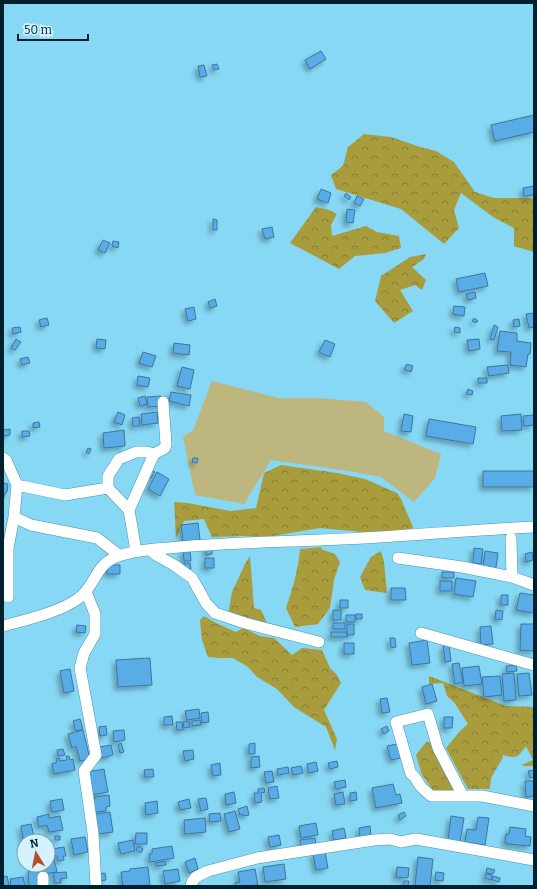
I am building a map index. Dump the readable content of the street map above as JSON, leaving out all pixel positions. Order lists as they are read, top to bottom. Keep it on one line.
{"scale_bar":"50 m","north":"top"}
